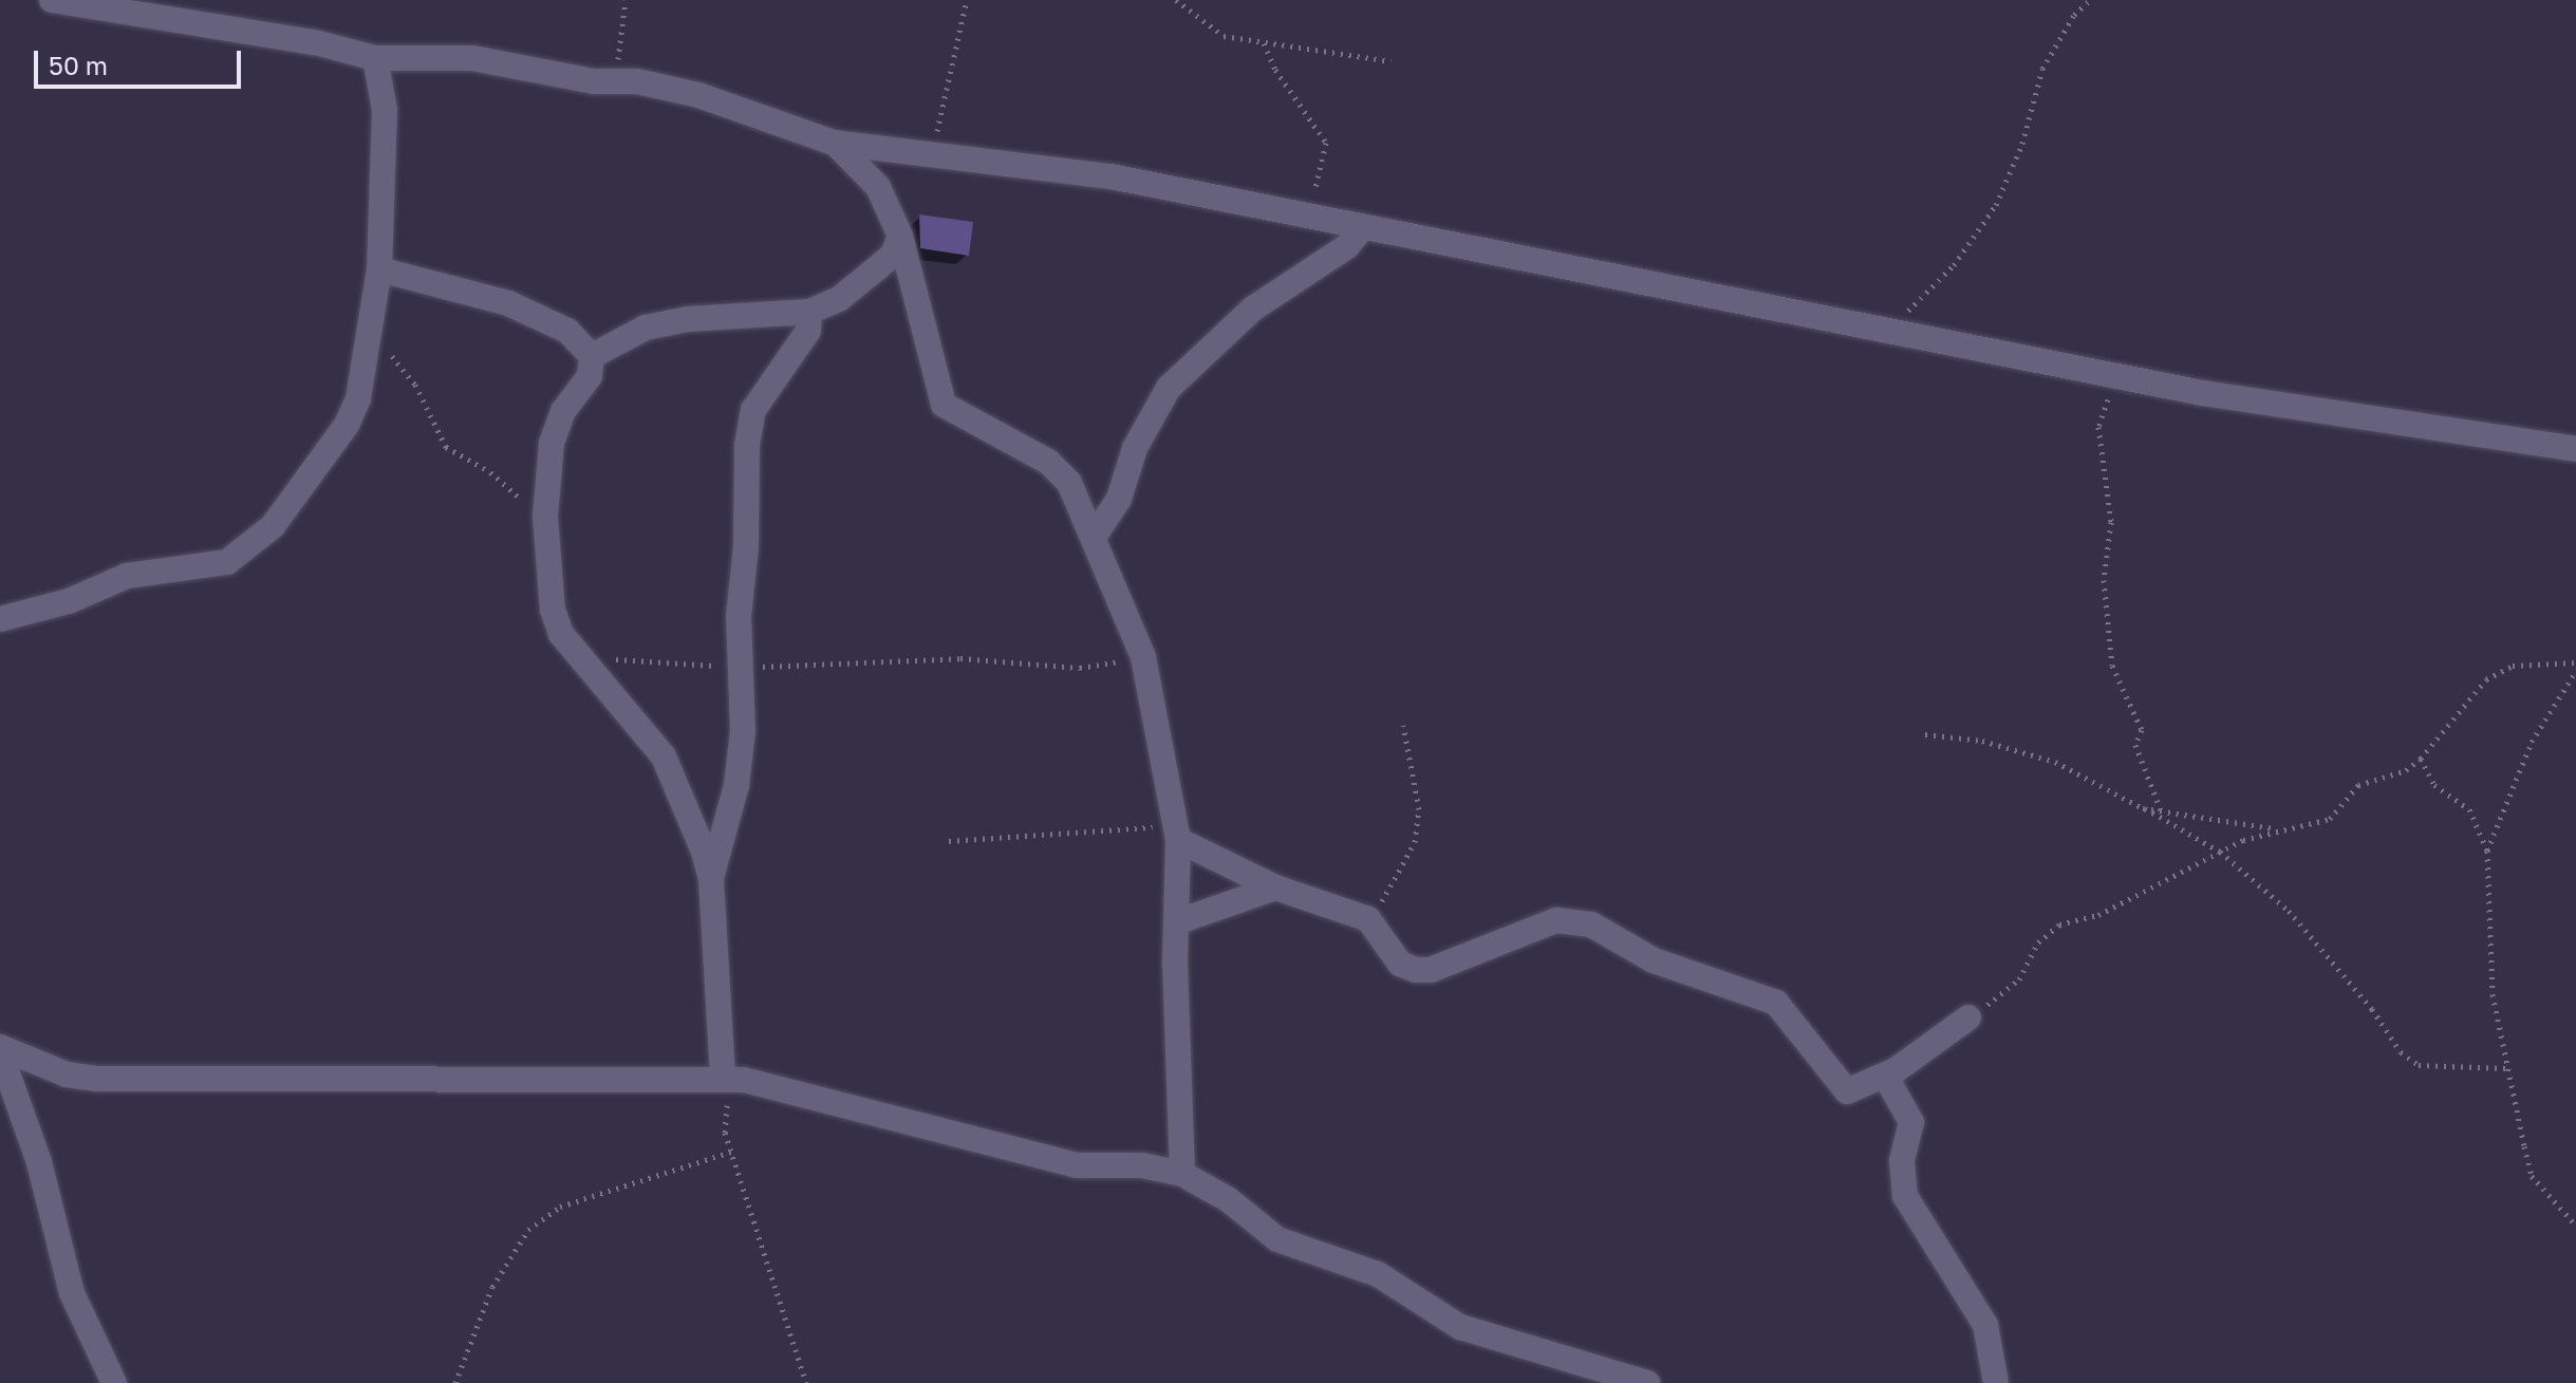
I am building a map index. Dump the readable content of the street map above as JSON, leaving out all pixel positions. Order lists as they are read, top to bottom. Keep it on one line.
{"scale_bar":"50 m"}
